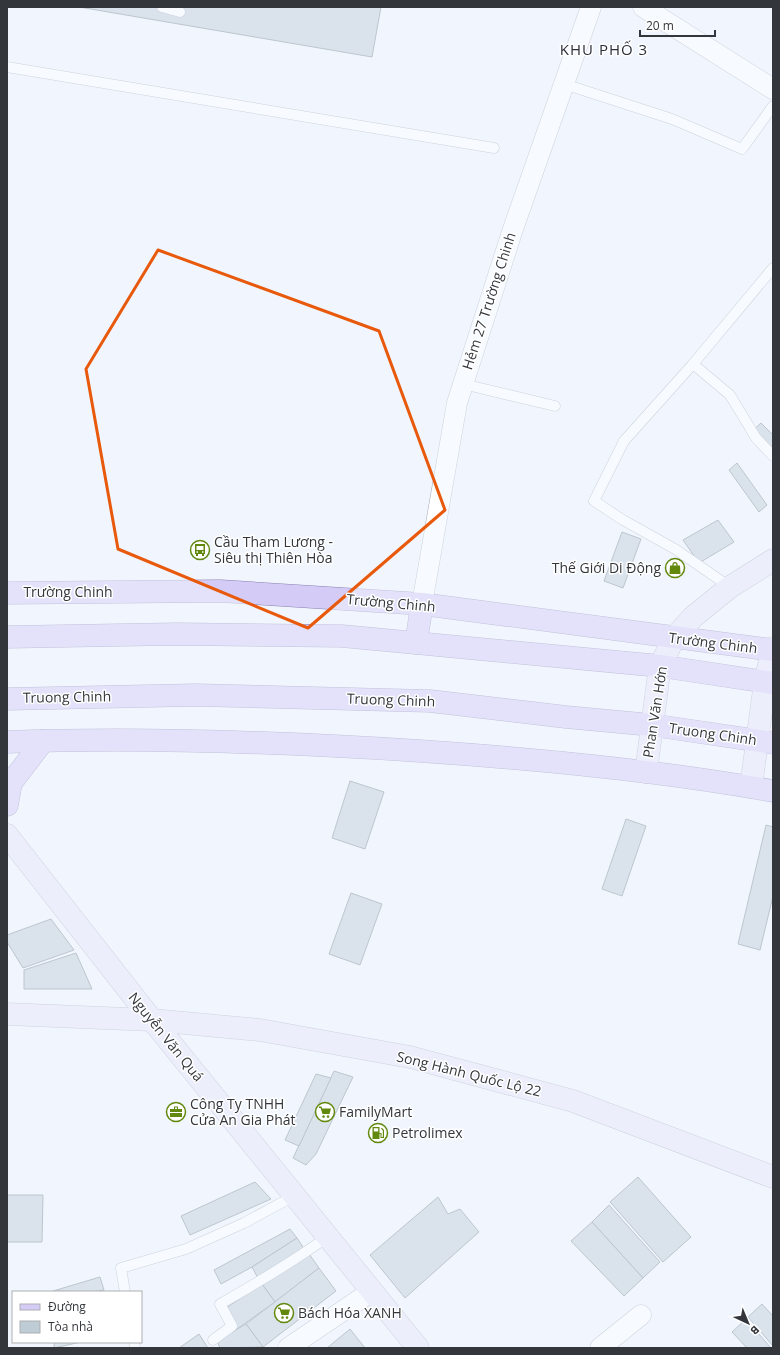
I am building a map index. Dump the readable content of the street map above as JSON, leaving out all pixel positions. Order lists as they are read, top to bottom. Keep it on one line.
{"streets":{"main road":["Trường Chinh","Truong Chinh","Phan Văn Hớn","Nguyễn Văn Quá","Song Hành Quốc Lộ 22"],"street":["Hẻm 27 Trường Chinh"]},"crossings":[["Hẻm 27 Trường Chinh","Trường Chinh"],["Trường Chinh","Phan Văn Hớn"],["Truong Chinh","Phan Văn Hớn"],["Nguyễn Văn Quá","Song Hành Quốc Lộ 22"]],"districts":["KHU PHỐ 3"],"places":{"bus stop":["Cầu Tham Lương - Siêu thị Thiên Hòa"],"shop":["Thế Giới Di Động"],"office":["Công Ty TNHH Cửa An Gia Phát"],"supermarket":["FamilyMart","Bách Hóa XANH"],"fuel station":["Petrolimex"]},"legend":["Đường","Tòa nhà"],"scale_bar":"20 m","north":"bottom right"}
